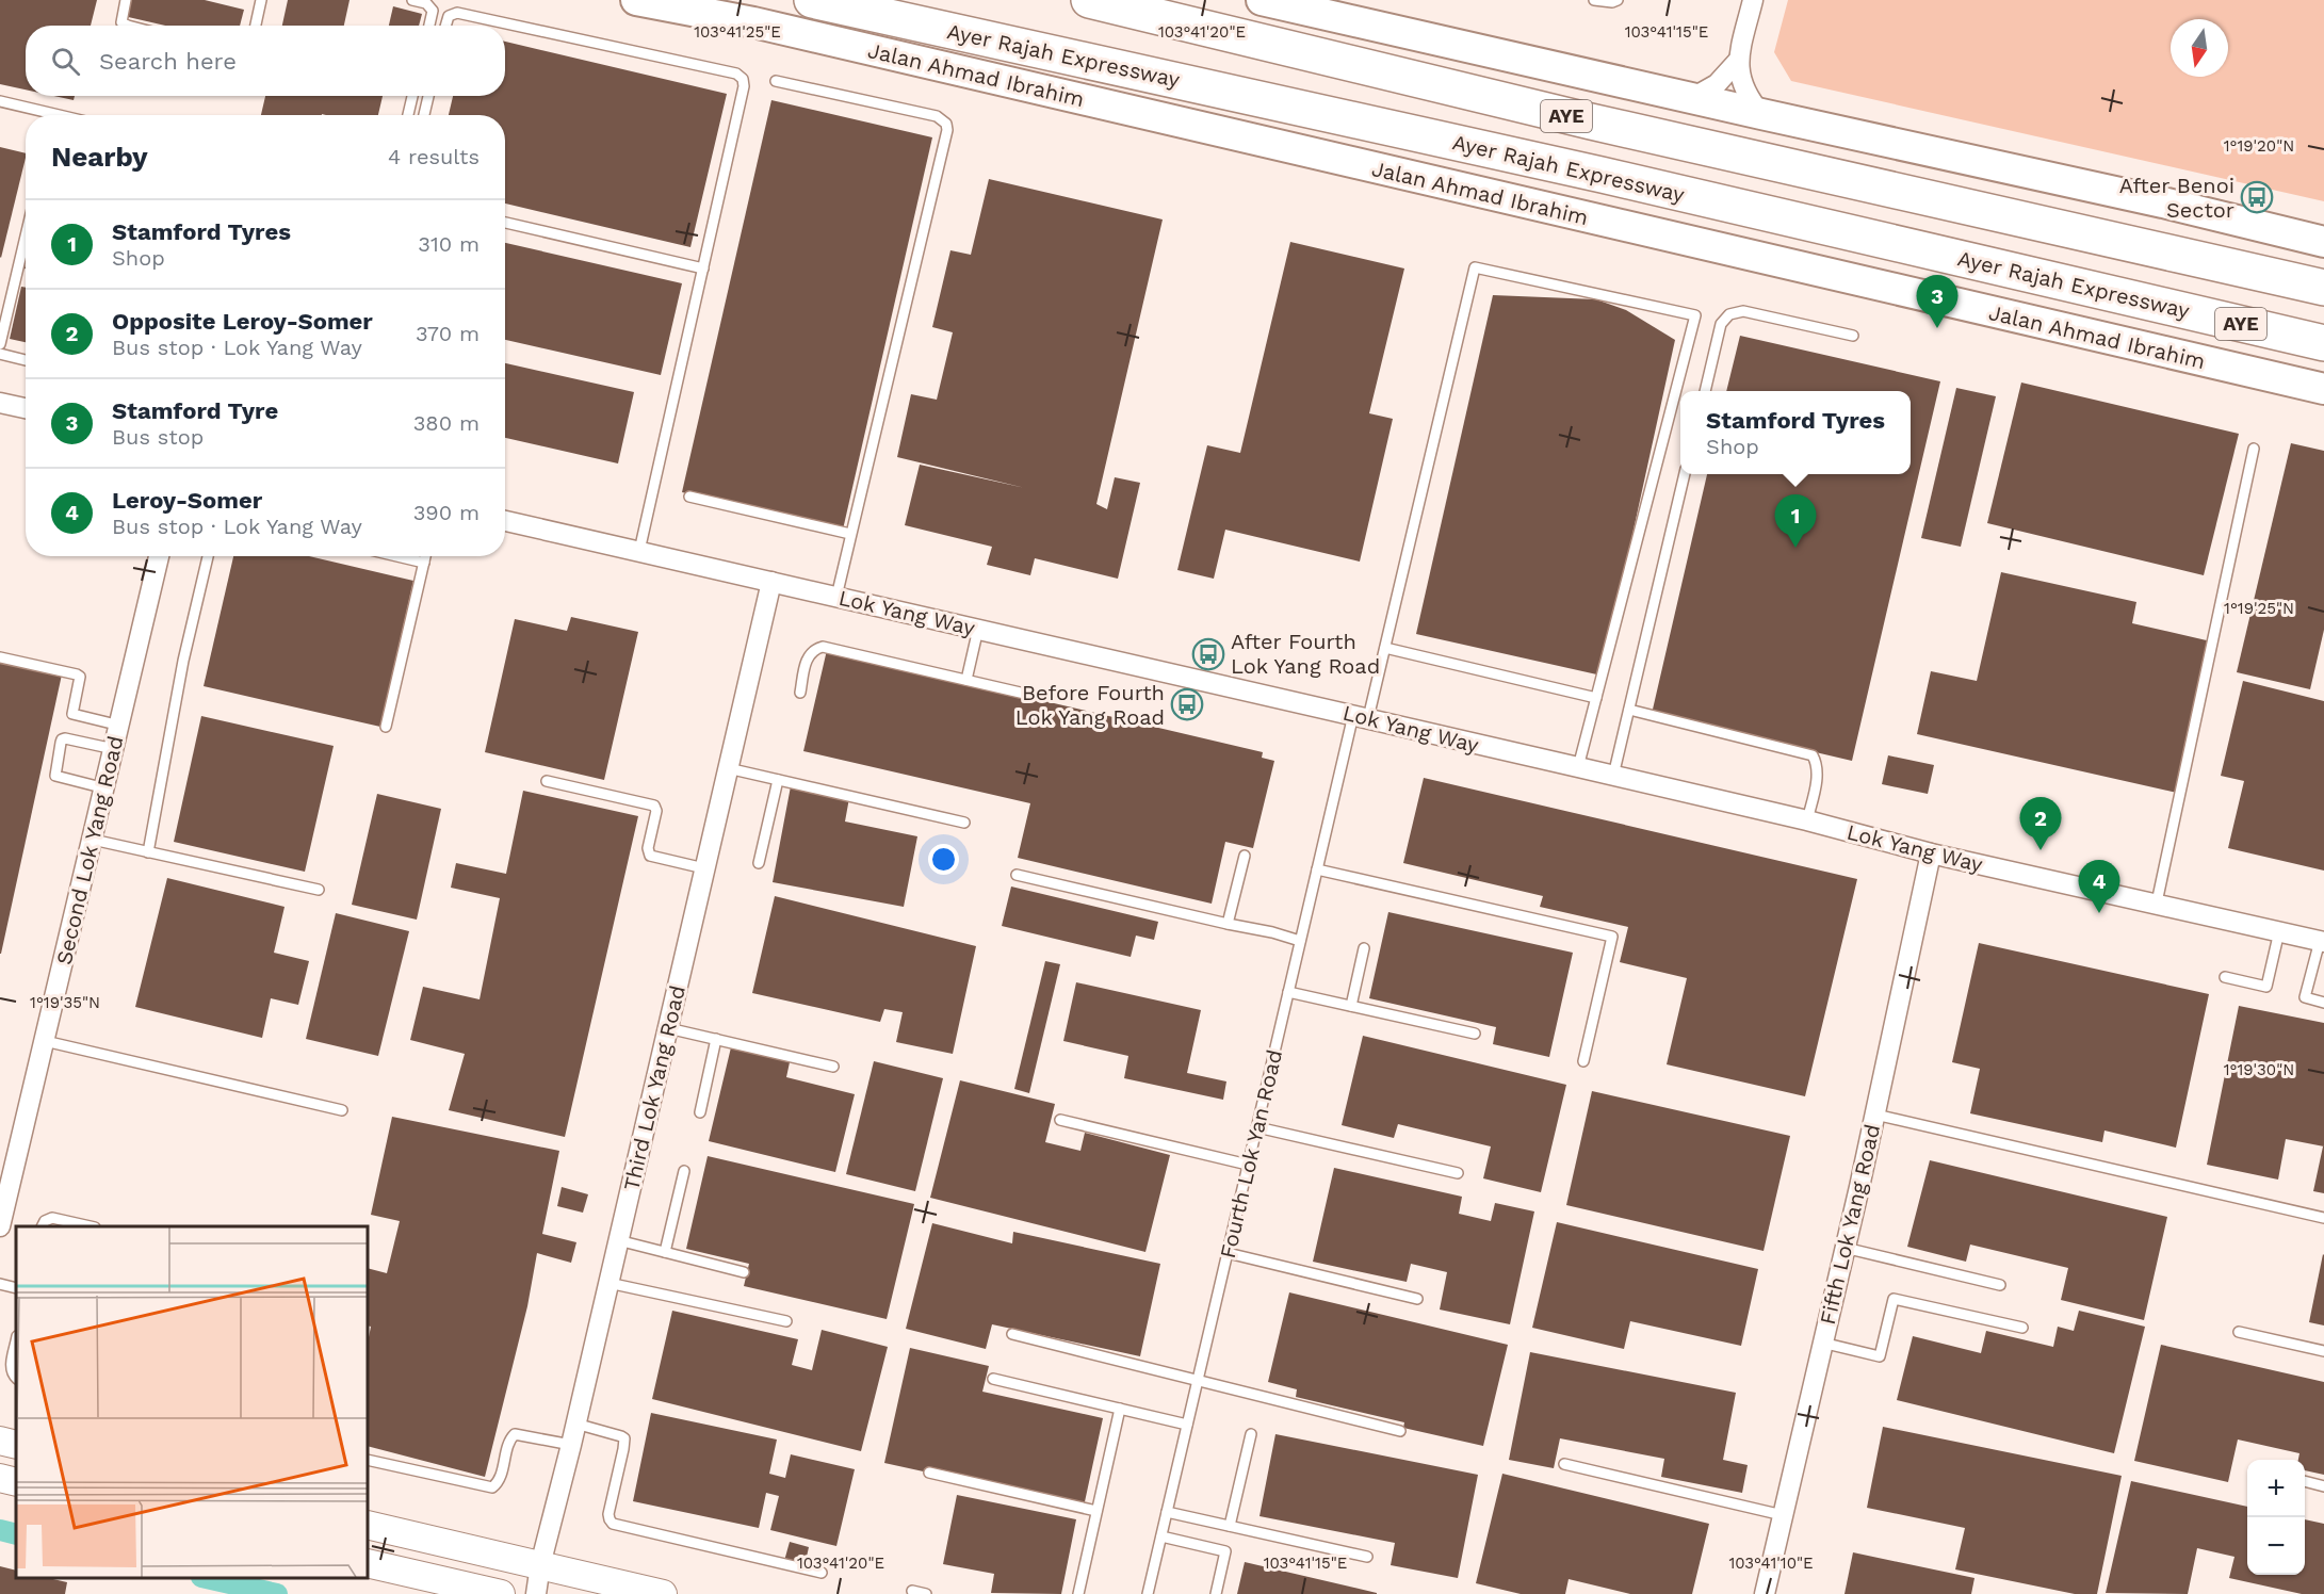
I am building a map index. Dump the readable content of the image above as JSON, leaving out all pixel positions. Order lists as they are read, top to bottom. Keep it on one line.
{"streets":{"highway":["Ayer Rajah Expressway","AYE"],"main road":["Jalan Ahmad Ibrahim"],"street":["Lok Yang Way","Second Lok Yang Road","Third Lok Yang Road","Fifth Lok Yang Road"],"lane":["Fourth Lok Yan Road"]},"crossings":[["Lok Yang Way","Third Lok Yang Road"],["Lok Yang Way","Fourth Lok Yan Road"],["Lok Yang Way","Fifth Lok Yang Road"]],"places":{"bus stop":["After Benoi Sector","After Fourth Lok Yang Road","Before Fourth Lok Yang Road"]},"north":"bottom","page":{"search":"Search here","heading":["Nearby","4 results"],"list":[{"mark":"1","name":"Stamford Tyres","note":"Shop","value":"310 m"},{"mark":"2","name":"Opposite Leroy-Somer","note":"Bus stop · Lok Yang Way","value":"370 m"},{"mark":"3","name":"Stamford Tyre","note":"Bus stop","value":"380 m"},{"mark":"4","name":"Leroy-Somer","note":"Bus stop · Lok Yang Way","value":"390 m"}],"pins":["3","1","2","4"],"popup":["Stamford Tyres","Shop"],"map_buttons":["+","−"]},"coordinates":["103°41'25\"E","103°41'20\"E","103°41'15\"E","1°19'20\"N","1°19'25\"N","1°19'35\"N","1°19'30\"N","103°41'10\"E"]}
